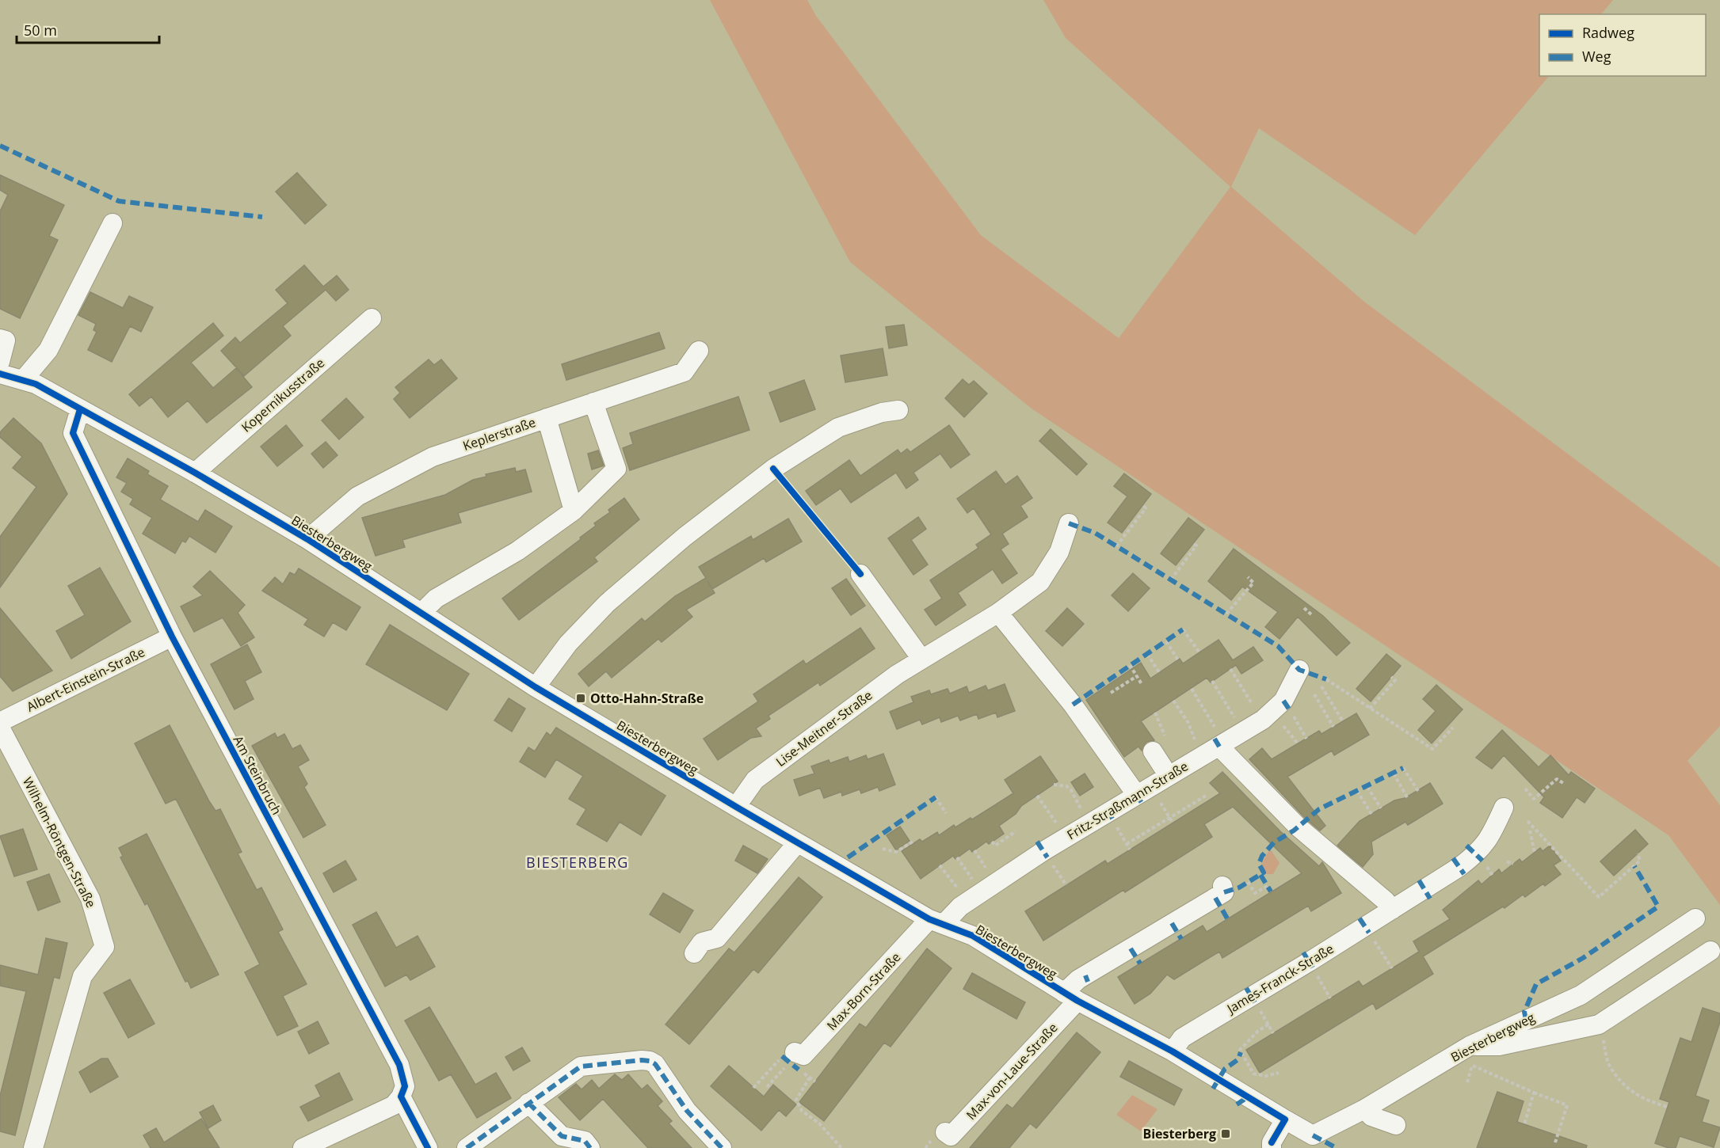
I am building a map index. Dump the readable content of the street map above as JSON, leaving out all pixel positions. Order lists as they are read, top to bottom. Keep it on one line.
{"streets":{"street":["Kopernikusstraße","Keplerstraße","Biesterbergweg","Albert-Einstein-Straße","Lise-Meitner-Straße","Am Steinbruch","Fritz-Straßmann-Straße","Wilhelm-Röntgen-Straße","James-Franck-Straße","Max-Born-Straße","Max-von-Laue-Straße"]},"crossings":[["Kopernikusstraße","Biesterbergweg"],["Keplerstraße","Biesterbergweg"],["Biesterbergweg","Lise-Meitner-Straße"],["Biesterbergweg","Am Steinbruch"],["Biesterbergweg","Fritz-Straßmann-Straße"],["Biesterbergweg","James-Franck-Straße"],["Biesterbergweg","Max-Born-Straße"],["Biesterbergweg","Max-von-Laue-Straße"],["Albert-Einstein-Straße","Am Steinbruch"],["Fritz-Straßmann-Straße","Max-Born-Straße"]],"districts":["BIESTERBERG"],"places":{"transit":["Otto-Hahn-Straße","Biesterberg"]},"legend":["Radweg","Weg"],"scale_bar":"50 m"}
